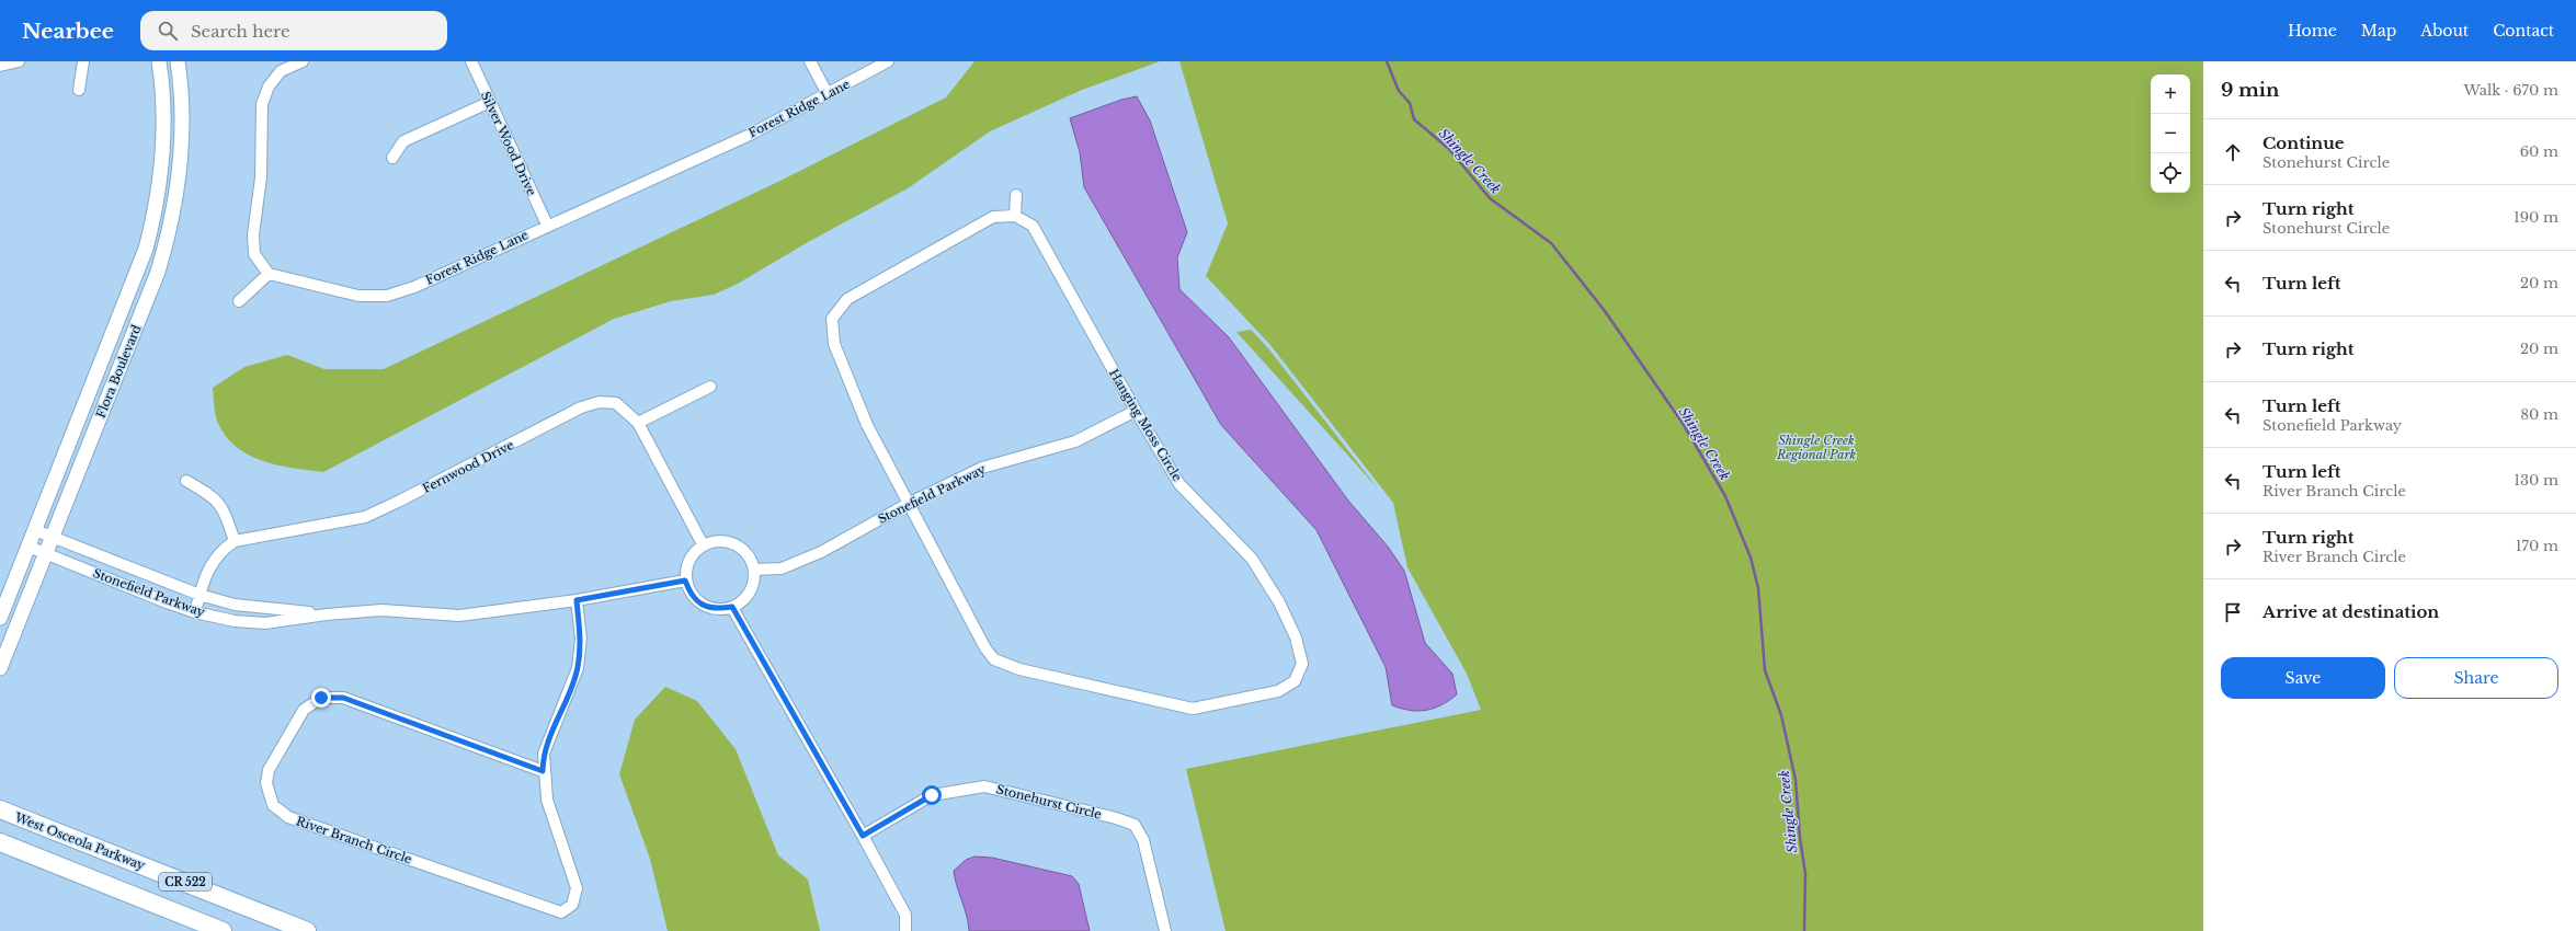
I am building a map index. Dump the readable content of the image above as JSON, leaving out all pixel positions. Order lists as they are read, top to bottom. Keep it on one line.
{"streets":{"main road":["West Osceola Parkway","CR 522"],"street":["Forest Ridge Lane","Silver Wood Drive","Flora Boulevard","Hanging Moss Circle","Fernwood Drive","Stonefield Parkway","Stonehurst Circle","River Branch Circle"]},"crossings":[["Forest Ridge Lane","Silver Wood Drive"],["Flora Boulevard","Stonefield Parkway"],["Hanging Moss Circle","Stonefield Parkway"],["Fernwood Drive","Stonefield Parkway"],["Stonefield Parkway","River Branch Circle"]],"water":["Shingle Creek"],"parks":["Shingle Creek Regional Park"],"page":{"header":"Nearbee","search":"Search here","nav":["Home","Map","About","Contact"],"heading":["9 min","Walk · 670 m"],"map_buttons":["+","−"],"list":[["Continue","Stonehurst Circle","60 m"],["Turn right","Stonehurst Circle","190 m"],["Turn left","20 m"],["Turn right","20 m"],["Turn left","Stonefield Parkway","80 m"],["Turn left","River Branch Circle","130 m"],["Turn right","River Branch Circle","170 m"],"Arrive at destination"],"buttons":["Save","Share"]}}
